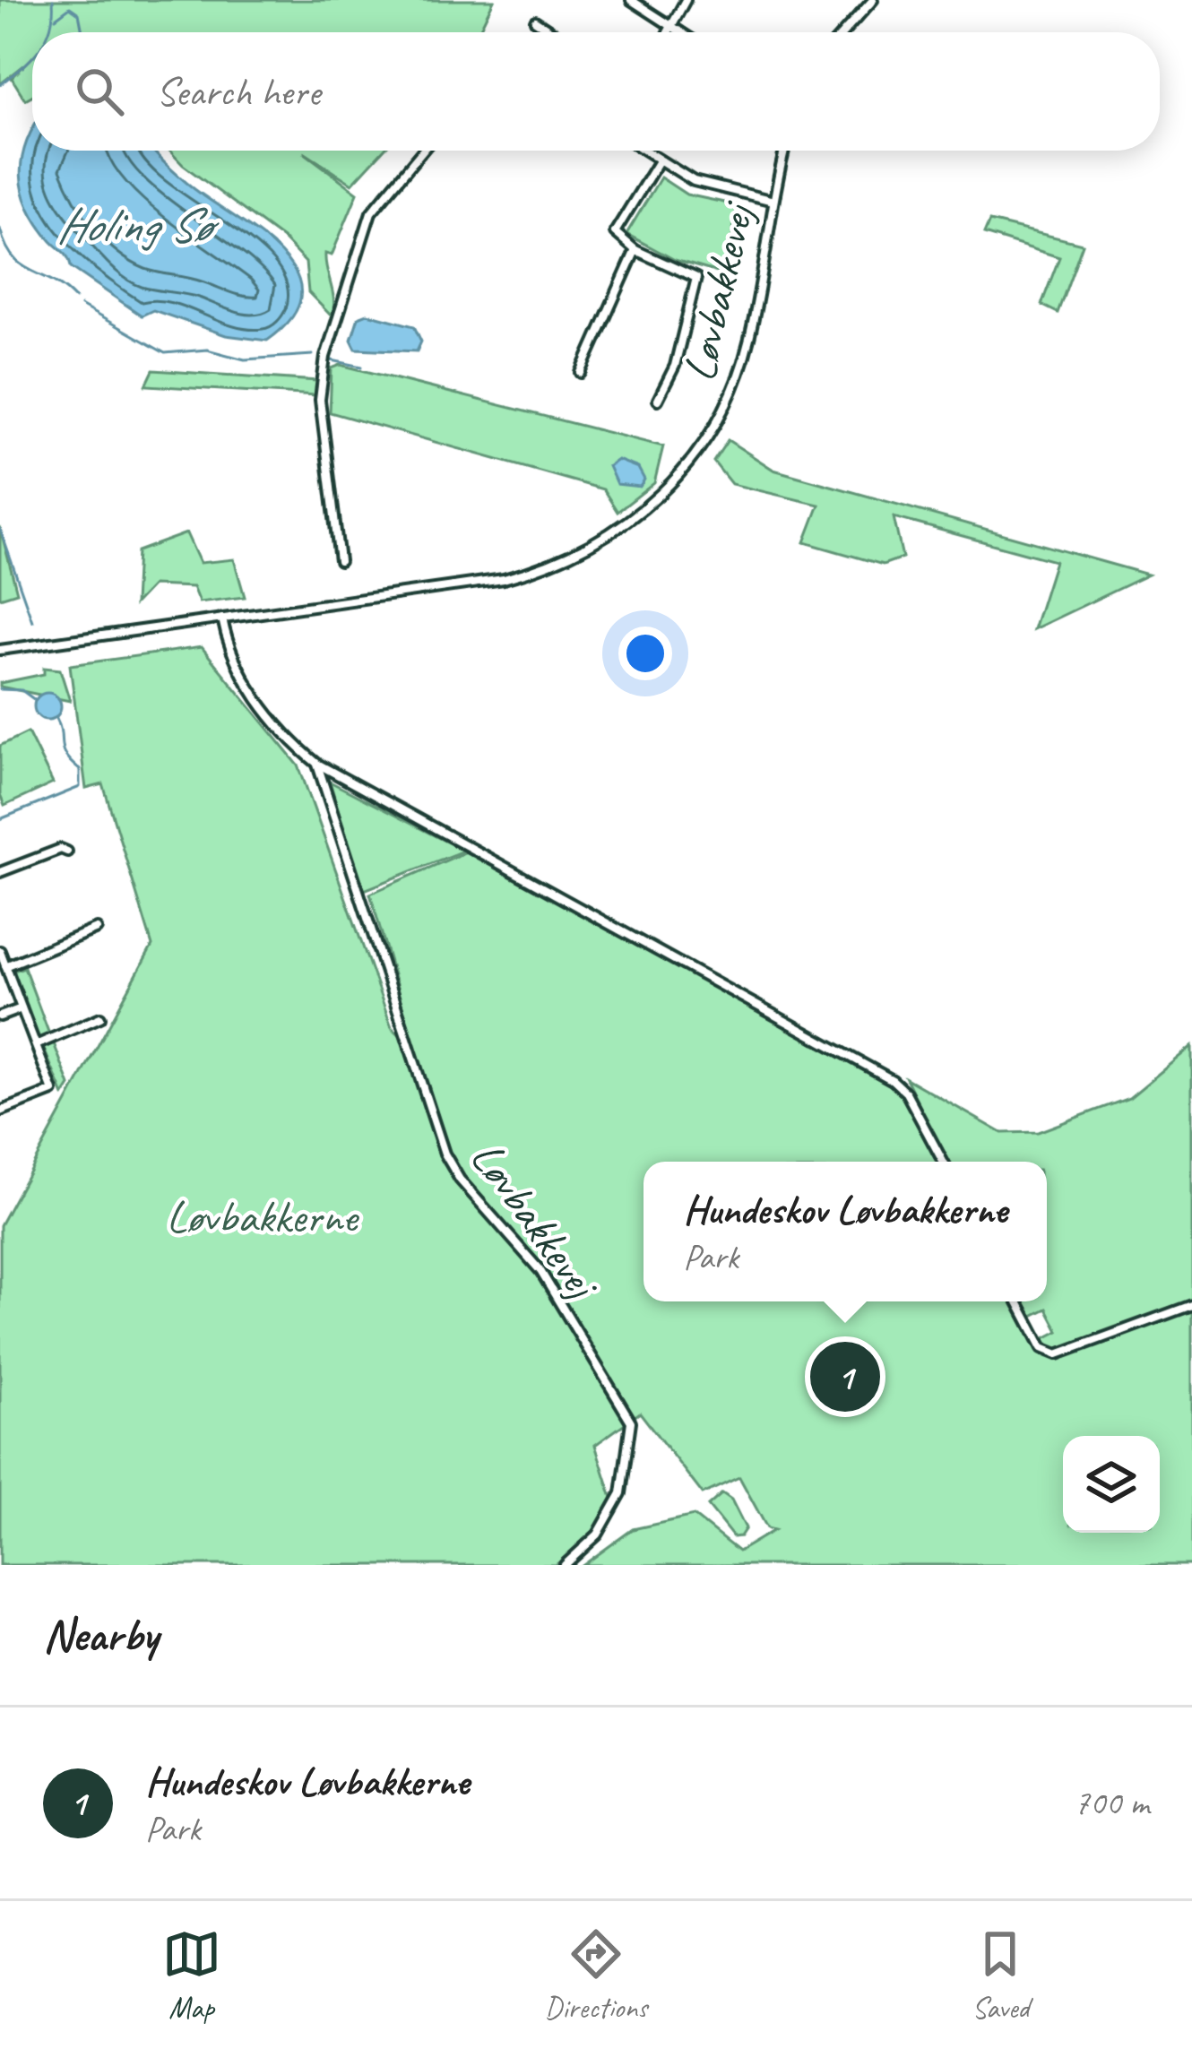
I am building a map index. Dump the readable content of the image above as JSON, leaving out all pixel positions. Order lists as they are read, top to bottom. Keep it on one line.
{"streets":{"street":["Løvbakkevej"]},"water":["Holing Sø"],"parks":["Løvbakkerne"],"page":{"search":"Search here","popup":["Hundeskov Løvbakkerne","Park"],"pins":"1","heading":"Nearby","list":[{"mark":"1","name":"Hundeskov Løvbakkerne","note":"Park","value":"700 m"}],"nav":["Map","Directions","Saved"]}}
